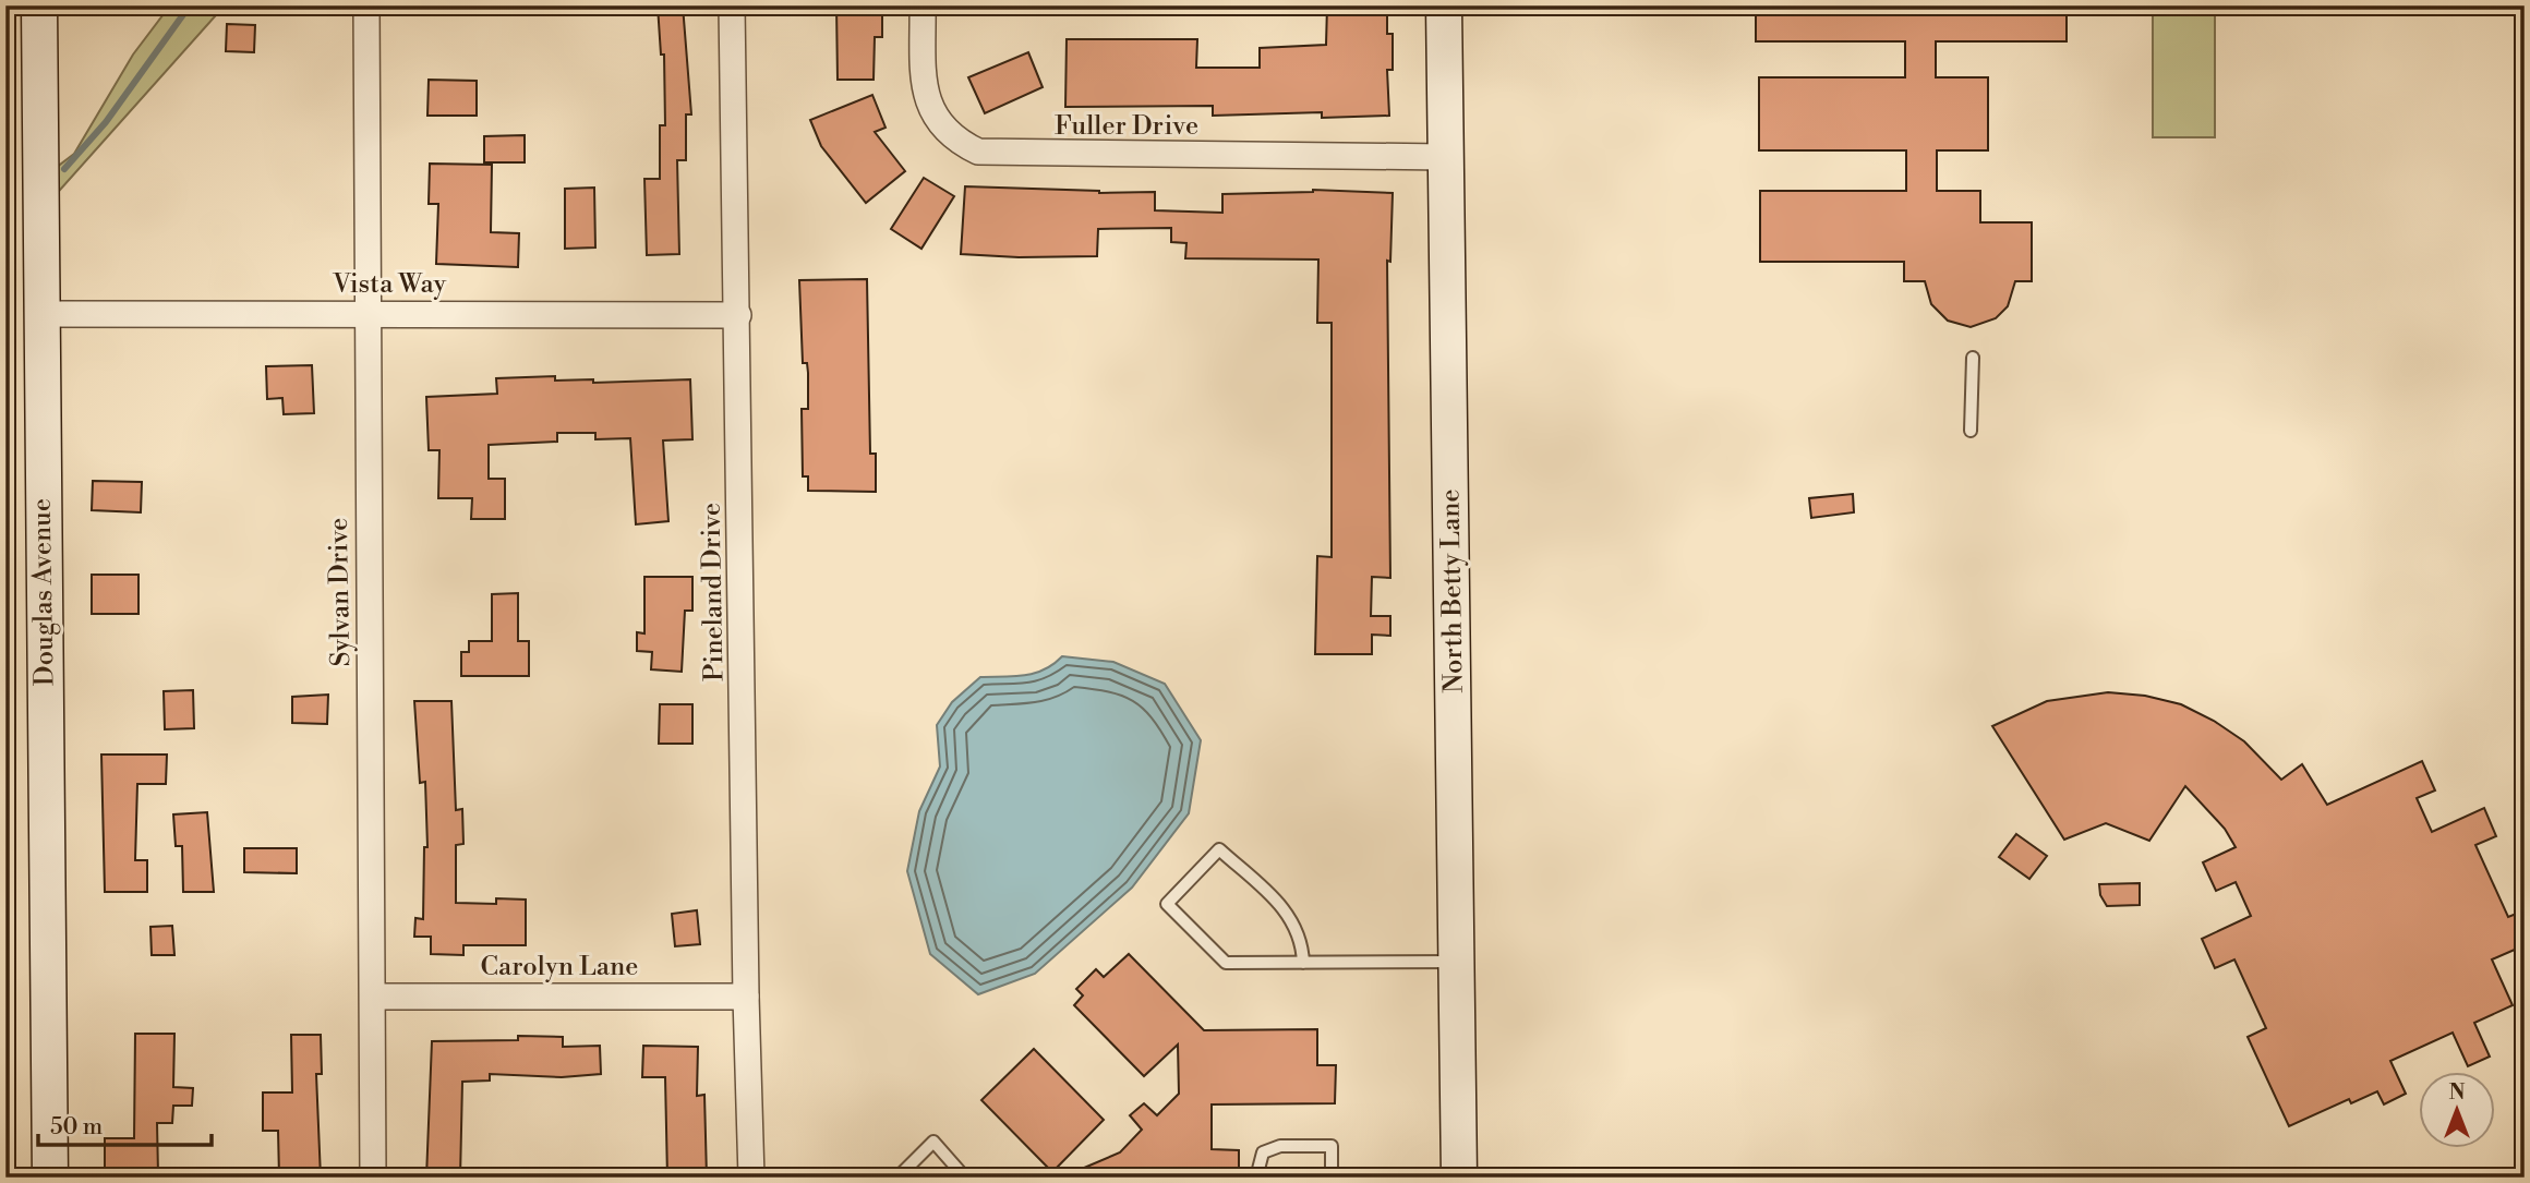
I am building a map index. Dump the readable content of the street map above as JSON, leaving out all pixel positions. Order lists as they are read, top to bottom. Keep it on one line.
{"streets":{"street":["Fuller Drive","Vista Way","North Betty Lane","Douglas Avenue","Sylvan Drive","Pineland Drive","Carolyn Lane"]},"crossings":[["Fuller Drive","North Betty Lane"],["Vista Way","Douglas Avenue"],["Vista Way","Sylvan Drive"],["Vista Way","Pineland Drive"],["Sylvan Drive","Carolyn Lane"],["Pineland Drive","Carolyn Lane"]],"scale_bar":"50 m","north":"top"}
